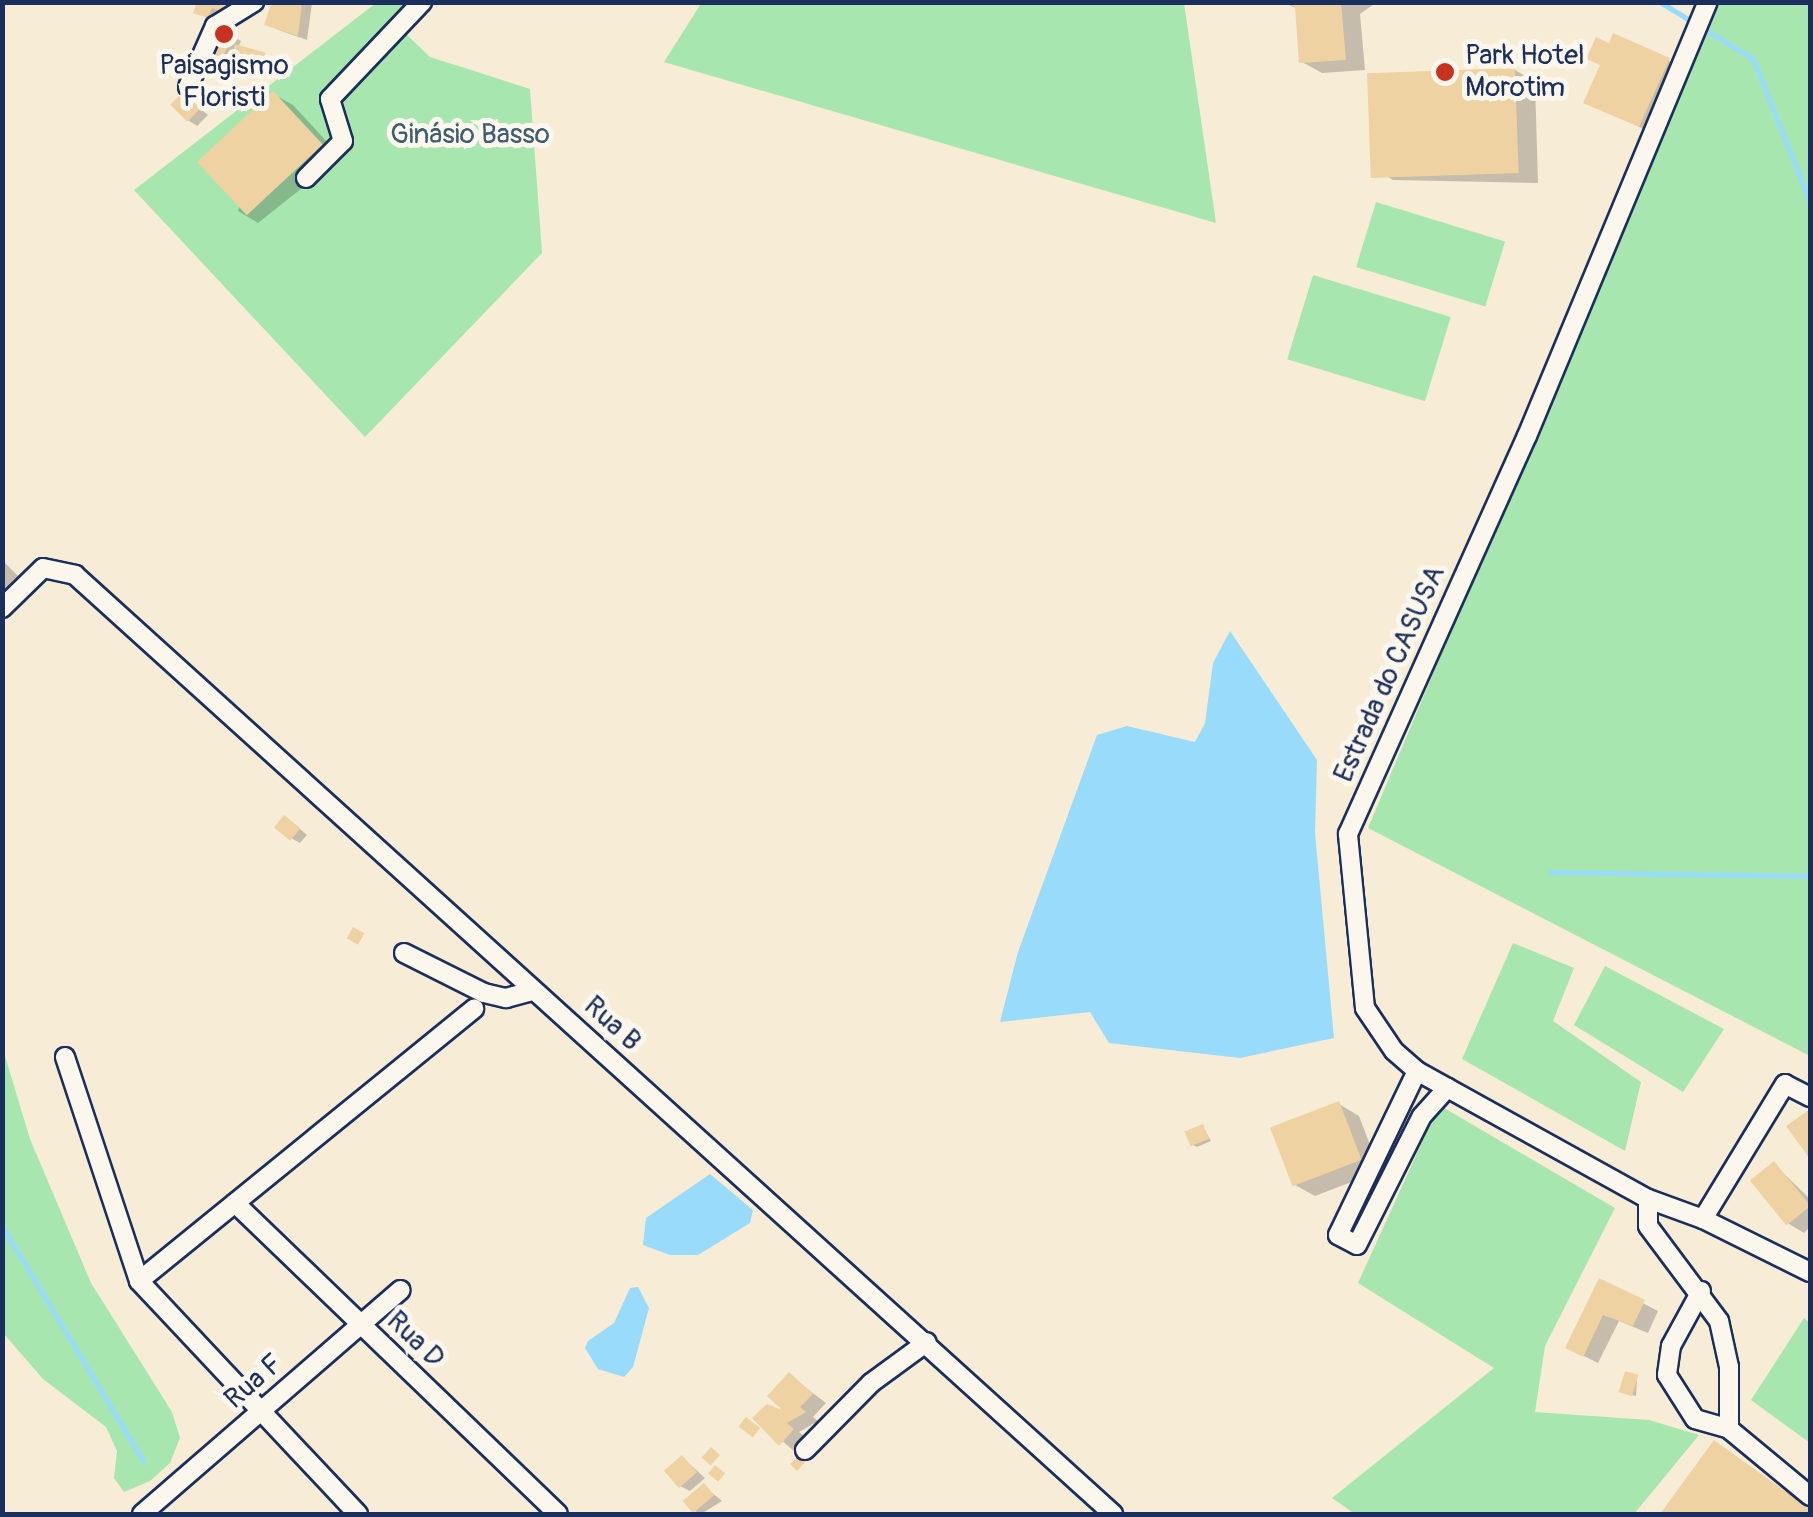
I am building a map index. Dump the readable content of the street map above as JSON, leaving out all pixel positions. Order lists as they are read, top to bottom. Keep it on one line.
{"streets":{"street":["Estrada do CASUSA","Rua B","Rua D","Rua F"]},"crossings":[["Rua D","Rua F"]],"parks":["Ginásio Basso"],"places":["Paisagismo Floristi","Park Hotel Morotim"]}
